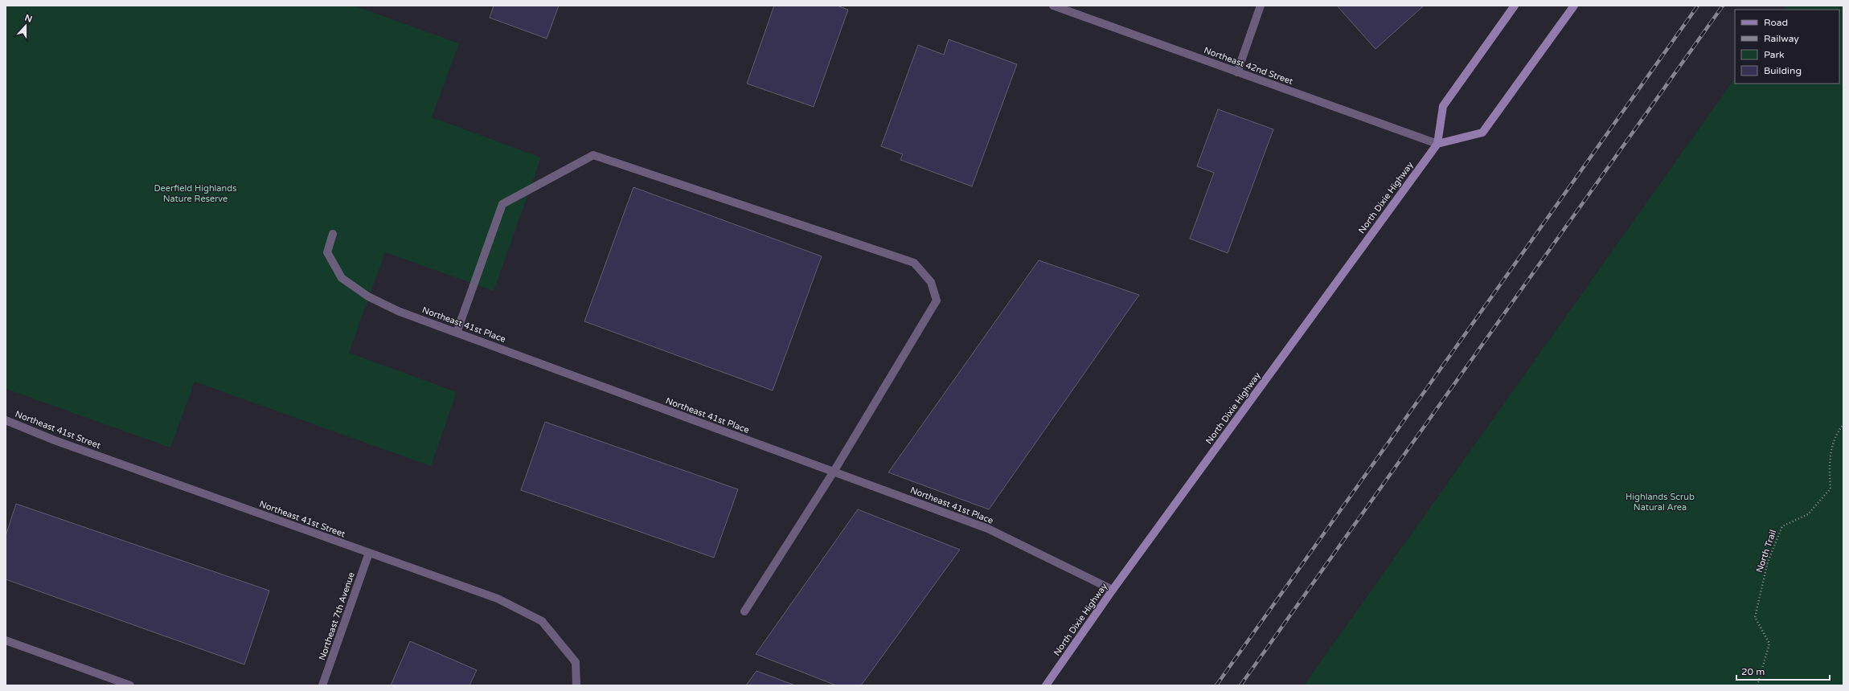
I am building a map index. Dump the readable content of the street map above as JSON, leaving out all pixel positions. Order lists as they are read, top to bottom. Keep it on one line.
{"streets":{"main road":["North Dixie Highway"],"street":["Northeast 42nd Street","Northeast 41st Place","Northeast 41st Street","Northeast 7th Avenue"],"path":["North Trail"]},"crossings":[["Northeast 42nd Street","North Dixie Highway"],["North Dixie Highway","Northeast 41st Place"],["Northeast 41st Street","Northeast 7th Avenue"]],"parks":["Deerfield Highlands Nature Reserve","Highlands Scrub Natural Area"],"legend":["Road","Railway","Park","Building"],"scale_bar":"20 m","north":"top"}
